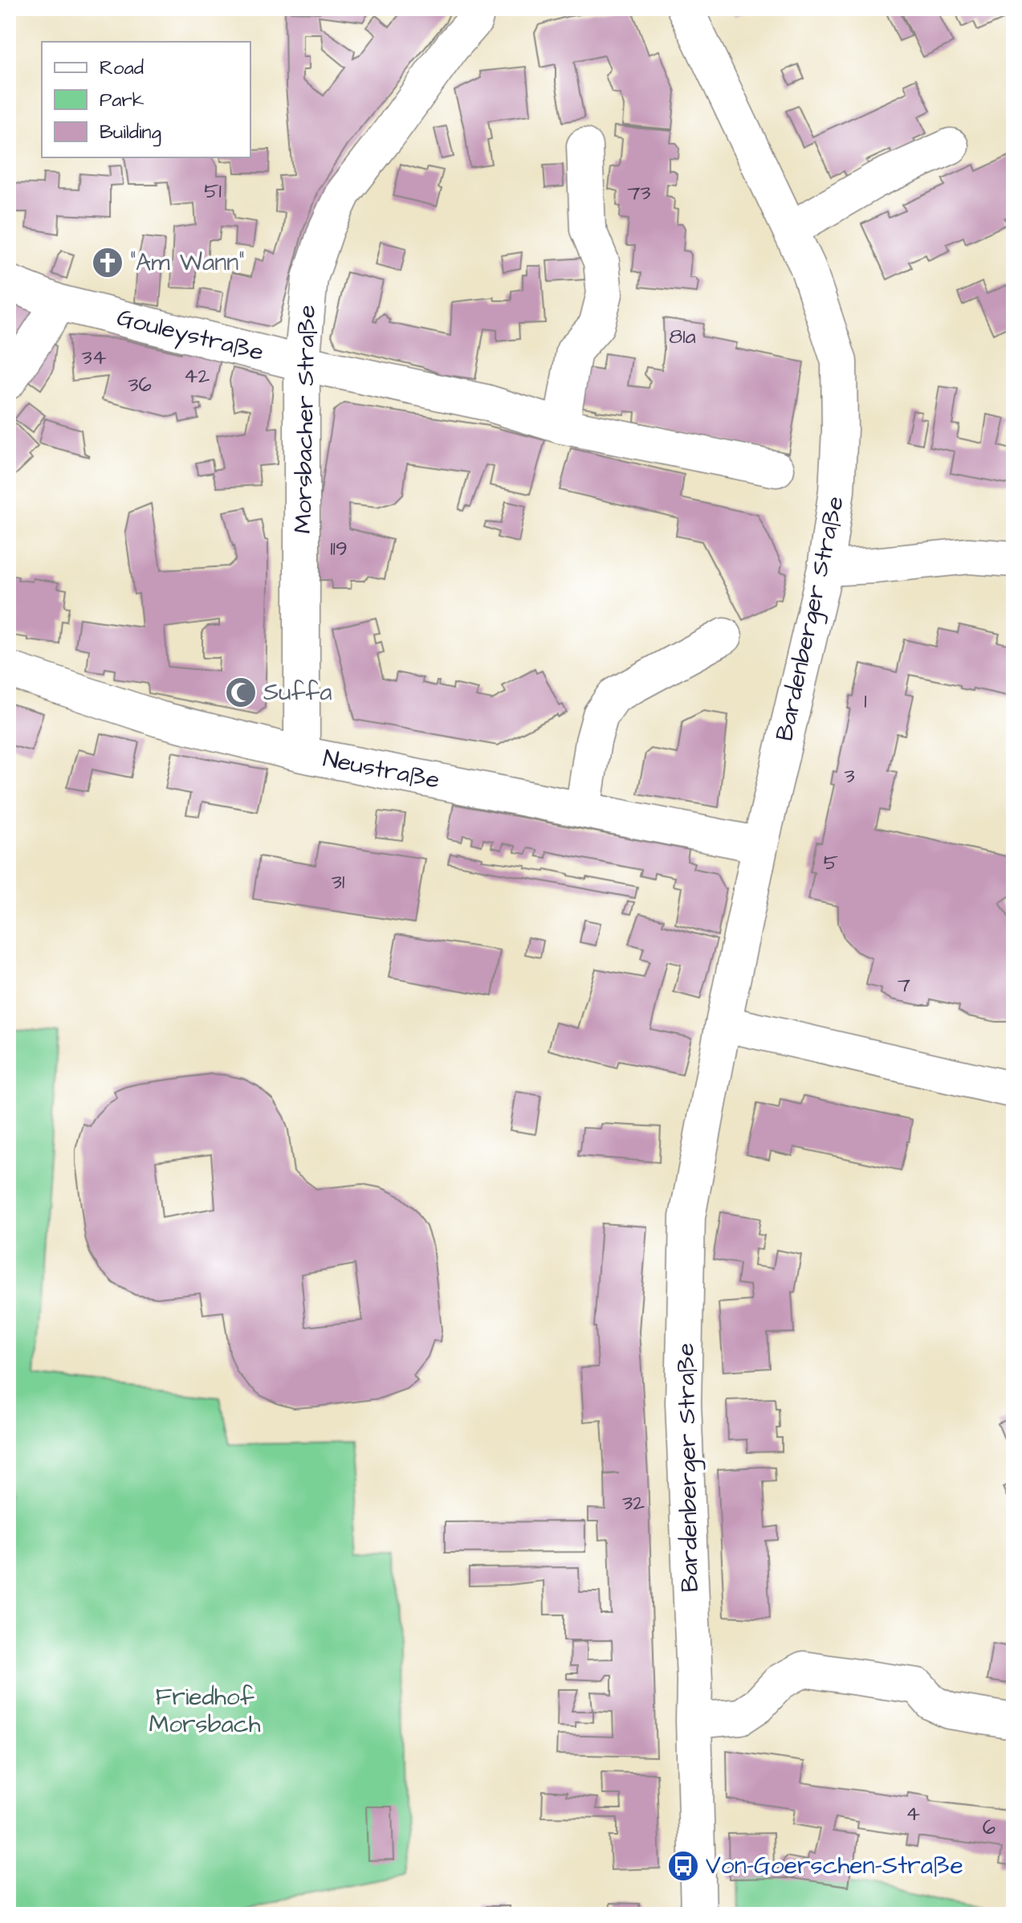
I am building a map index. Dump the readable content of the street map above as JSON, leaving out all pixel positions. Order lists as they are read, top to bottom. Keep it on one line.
{"streets":{"street":["Gouleystraße","Morsbacher Straße","Bardenberger Straße","Neustraße"]},"crossings":[["Gouleystraße","Morsbacher Straße"],["Morsbacher Straße","Neustraße"],["Bardenberger Straße","Neustraße"]],"parks":["Friedhof Morsbach"],"places":{"church":["\"Am Wann\""],"mosque":["Suffa"],"bus stop":["Von-Goerschen-Straße"]},"house_numbers":["51","73","81a","34","42","36","119","1","3","5","31","7","32","4","6"],"legend":["Road","Park","Building"]}
